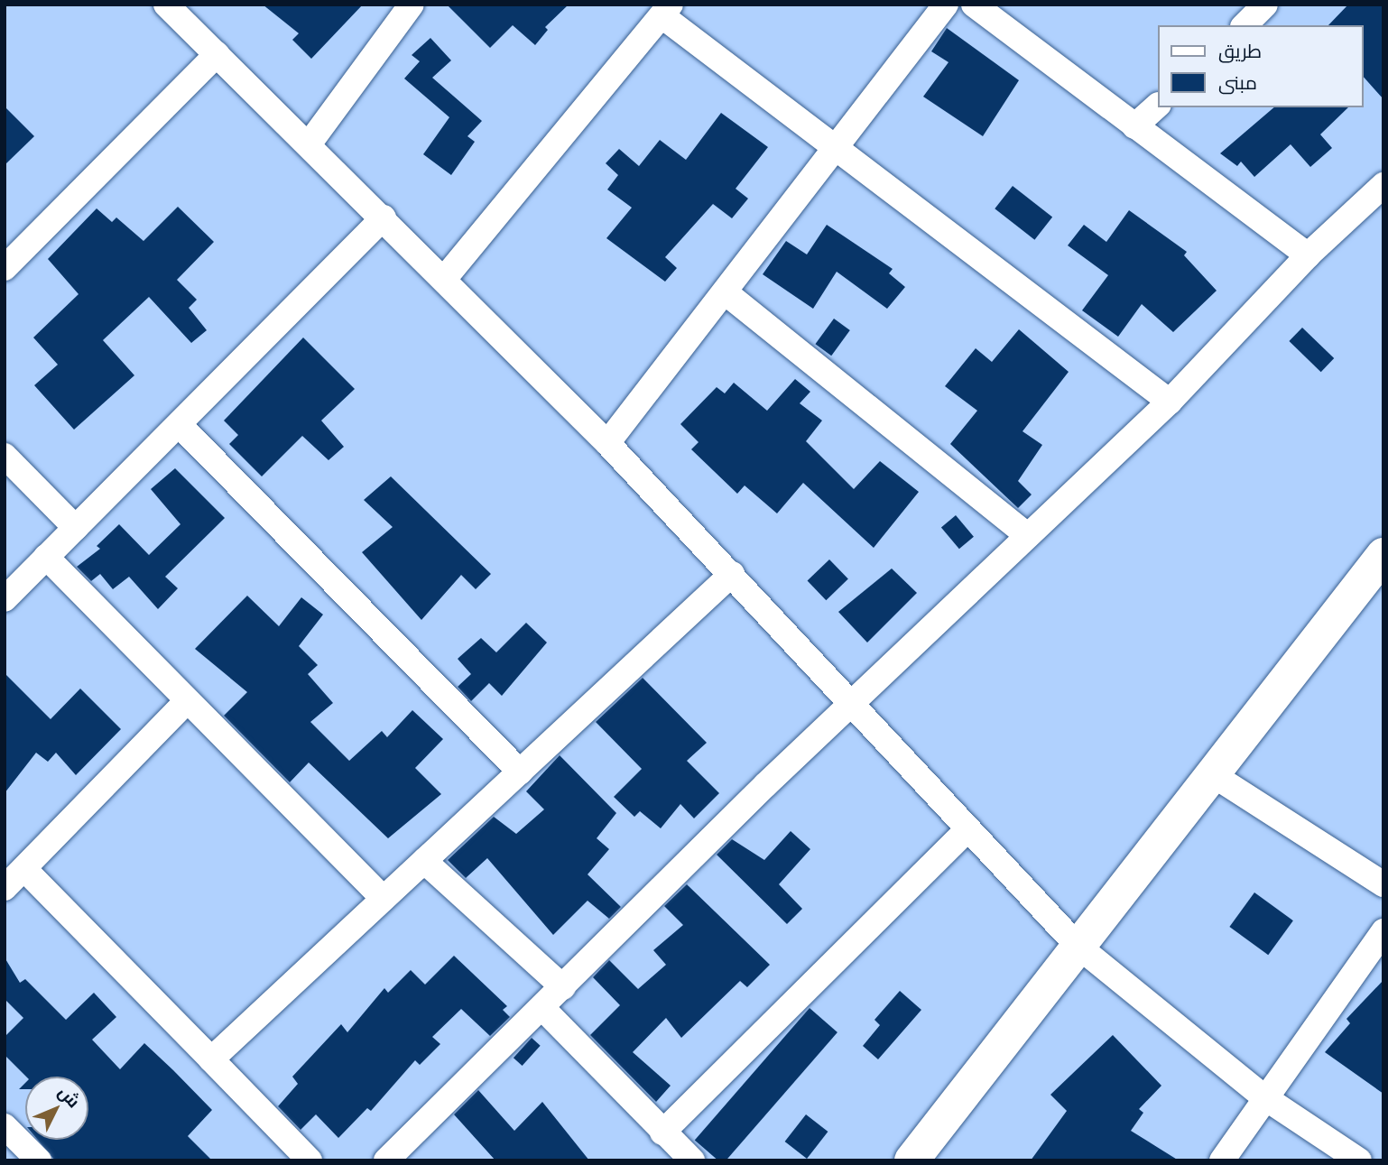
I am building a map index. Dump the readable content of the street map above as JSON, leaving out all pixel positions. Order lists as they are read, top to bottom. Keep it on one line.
{"legend":["طريق","مبنى"],"north":"top right"}
